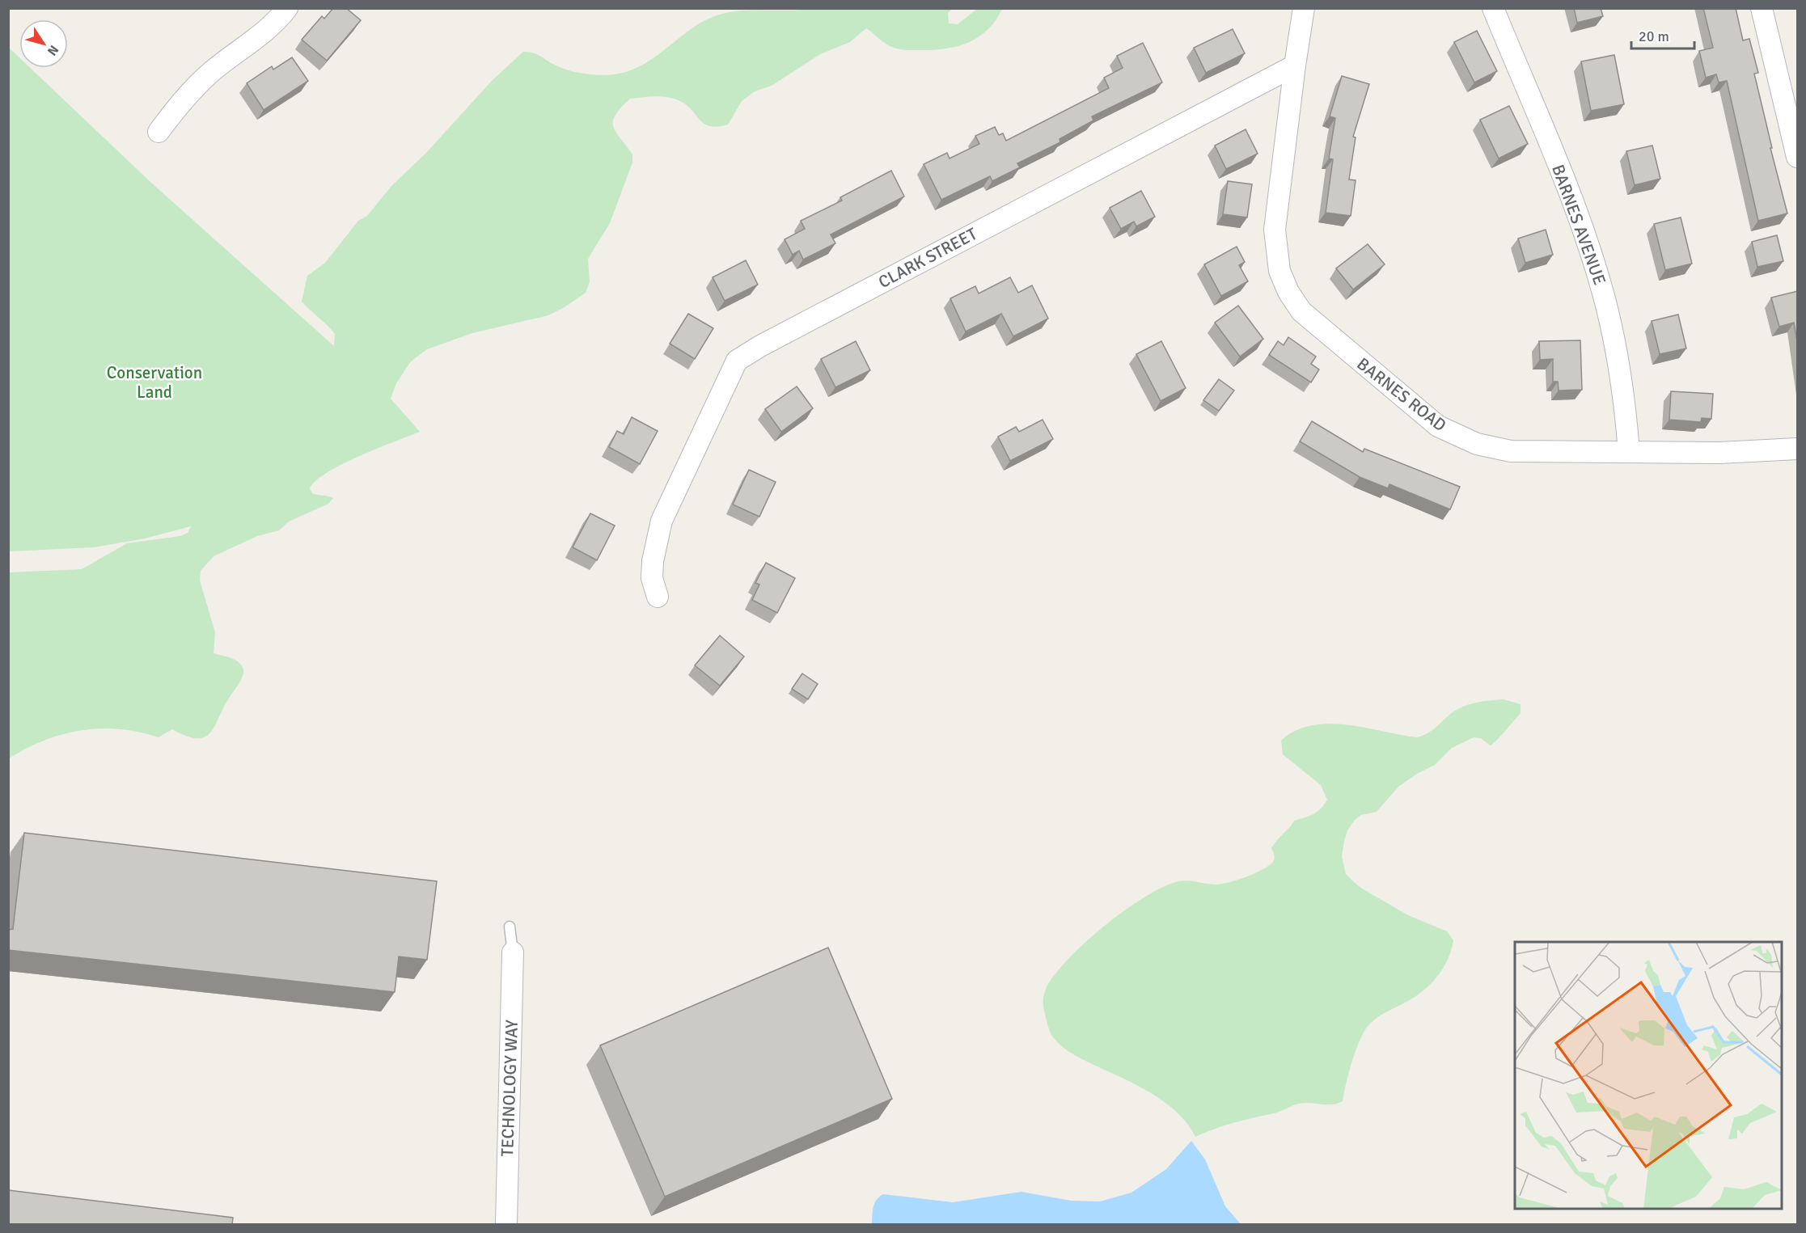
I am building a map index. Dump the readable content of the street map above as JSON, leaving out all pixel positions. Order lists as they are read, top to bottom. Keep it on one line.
{"streets":{"street":["BARNES AVENUE","CLARK STREET","BARNES ROAD","TECHNOLOGY WAY"]},"crossings":[["BARNES AVENUE","BARNES ROAD"],["CLARK STREET","BARNES ROAD"]],"parks":["Conservation Land"],"scale_bar":"20 m","north":"bottom right"}
